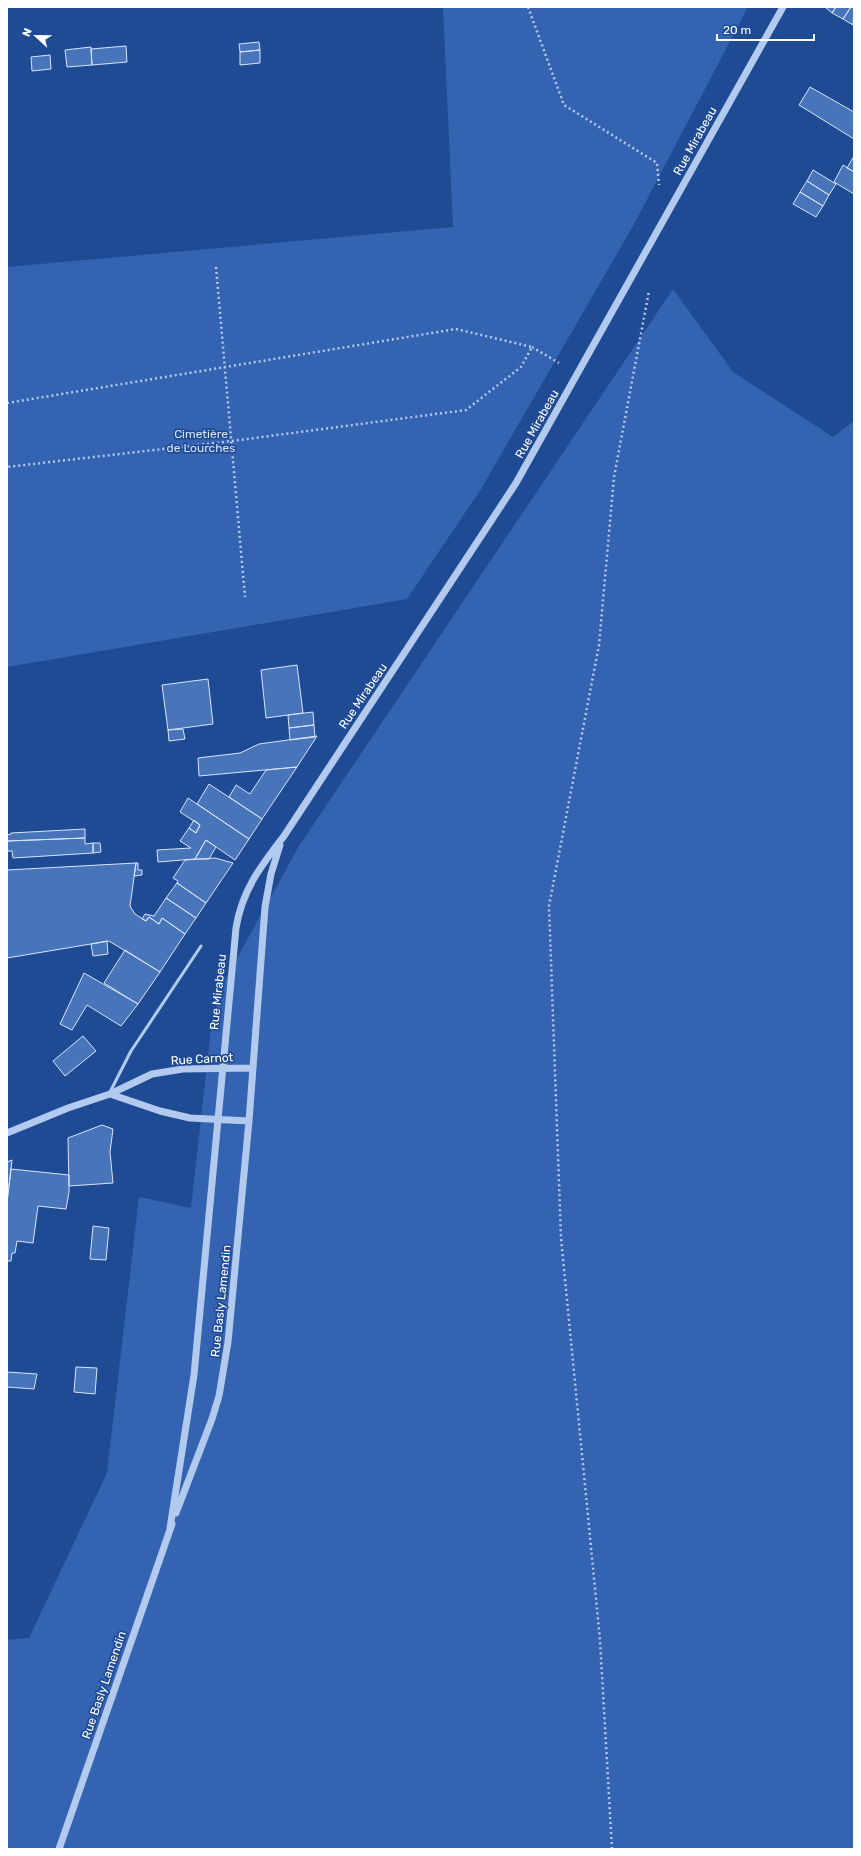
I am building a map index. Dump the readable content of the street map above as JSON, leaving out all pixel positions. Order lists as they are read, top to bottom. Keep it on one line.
{"streets":{"street":["Rue Mirabeau","Rue Carnot","Rue Basly Lamendin"]},"crossings":[["Rue Mirabeau","Rue Carnot"],["Rue Mirabeau","Rue Basly Lamendin"],["Rue Carnot","Rue Basly Lamendin"]],"parks":["Cimetière de Lourches"],"scale_bar":"20 m","north":"left"}
